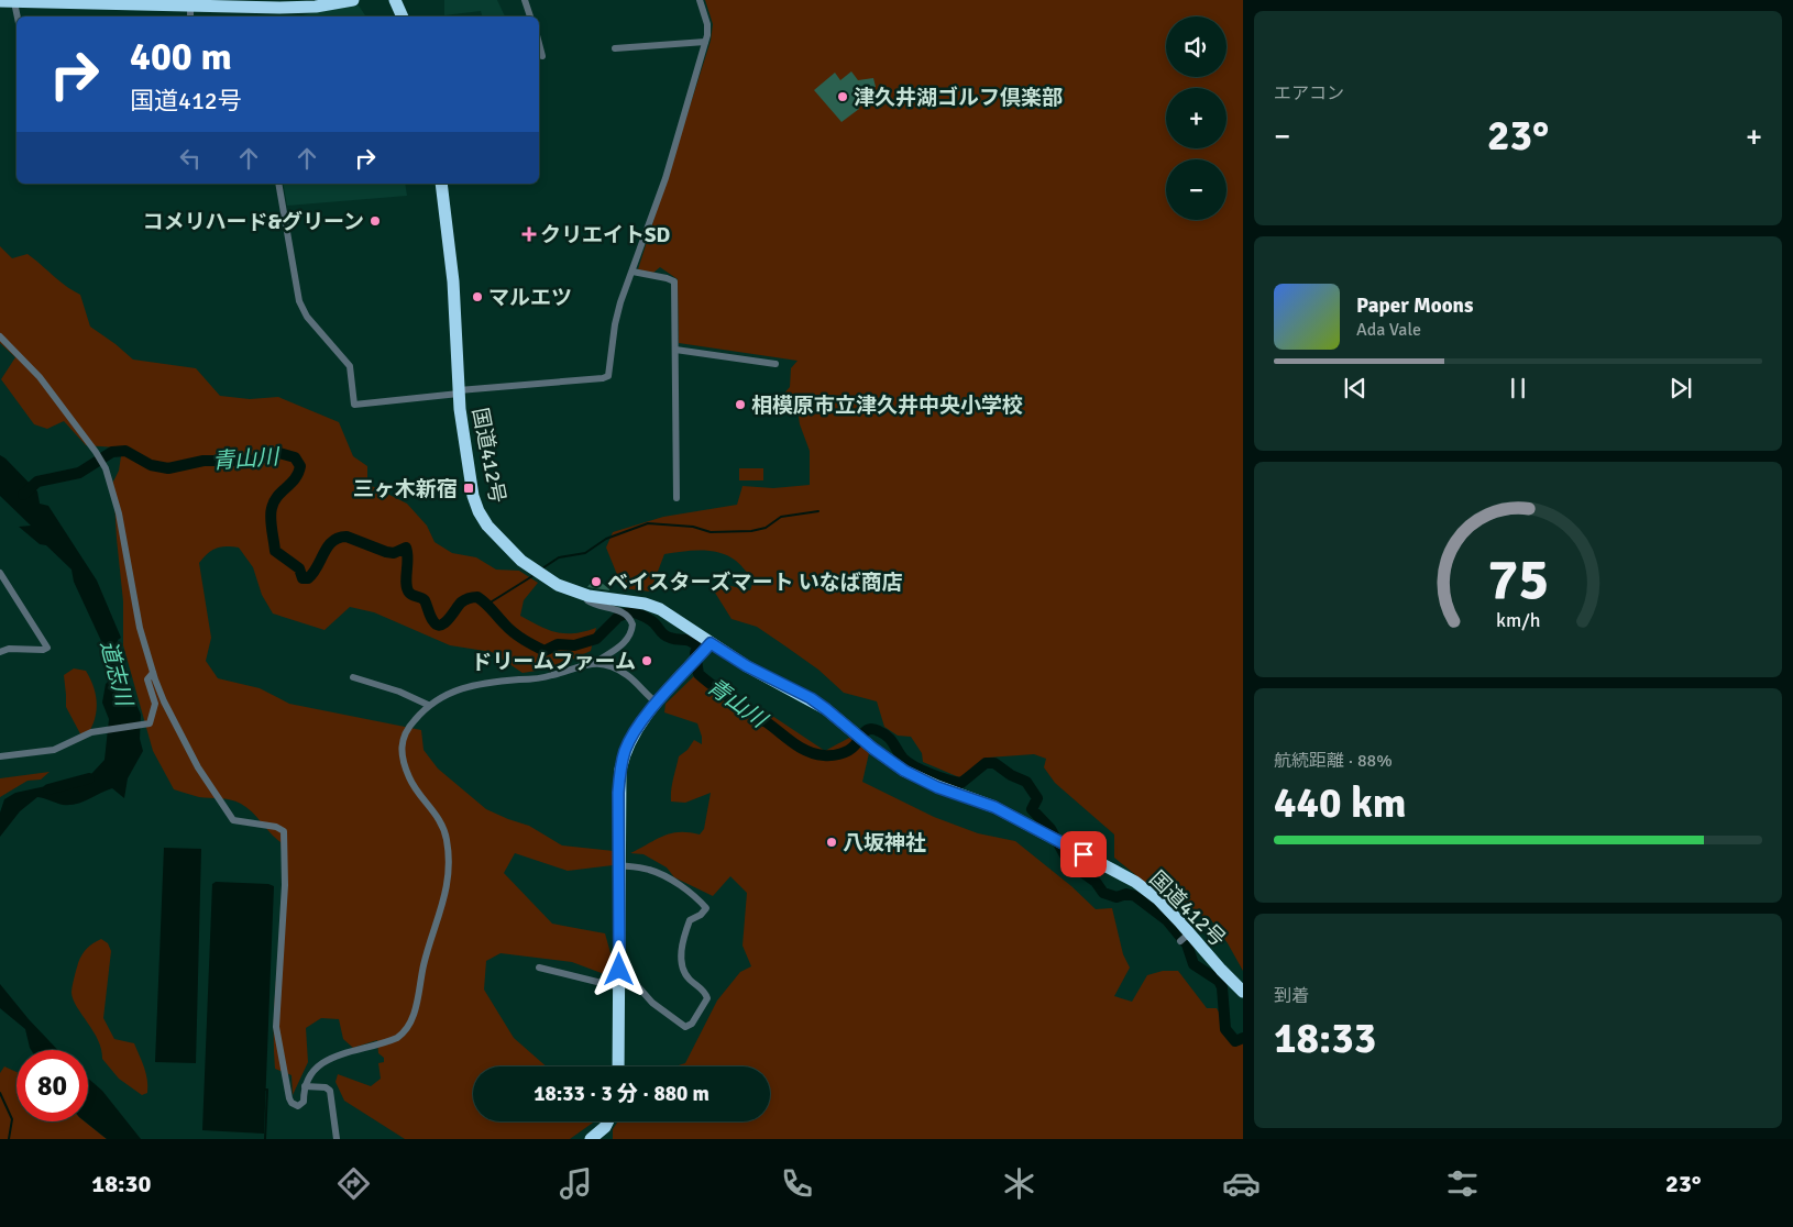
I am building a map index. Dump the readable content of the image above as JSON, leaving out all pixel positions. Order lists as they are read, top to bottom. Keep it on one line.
{"streets":{"highway":["国道412号"]},"water":["青山川","道志川"],"places":{"other":["津久井湖ゴルフ倶楽部","コメリハード&グリーン","マルエツ","相模原市立津久井中央小学校","ベイスターズマート いなば商店","ドリームファーム","八坂神社"],"health":["クリエイトSD"],"transit":["三ヶ木新宿"]},"page":{"tile":["エアコン",["航続距離 · 88%","440 km"],["到着","18:33"]],"map_buttons":["+","−"],"turn":["400 m","国道412号"],"heat":["−","23°","+"],"song":["Paper Moons","Ada Vale"],"limit":"80","trip":"18:33 · 3 分 · 880 m","tabs":["18:30","23°"],"gauge":["75","km/h"]}}
